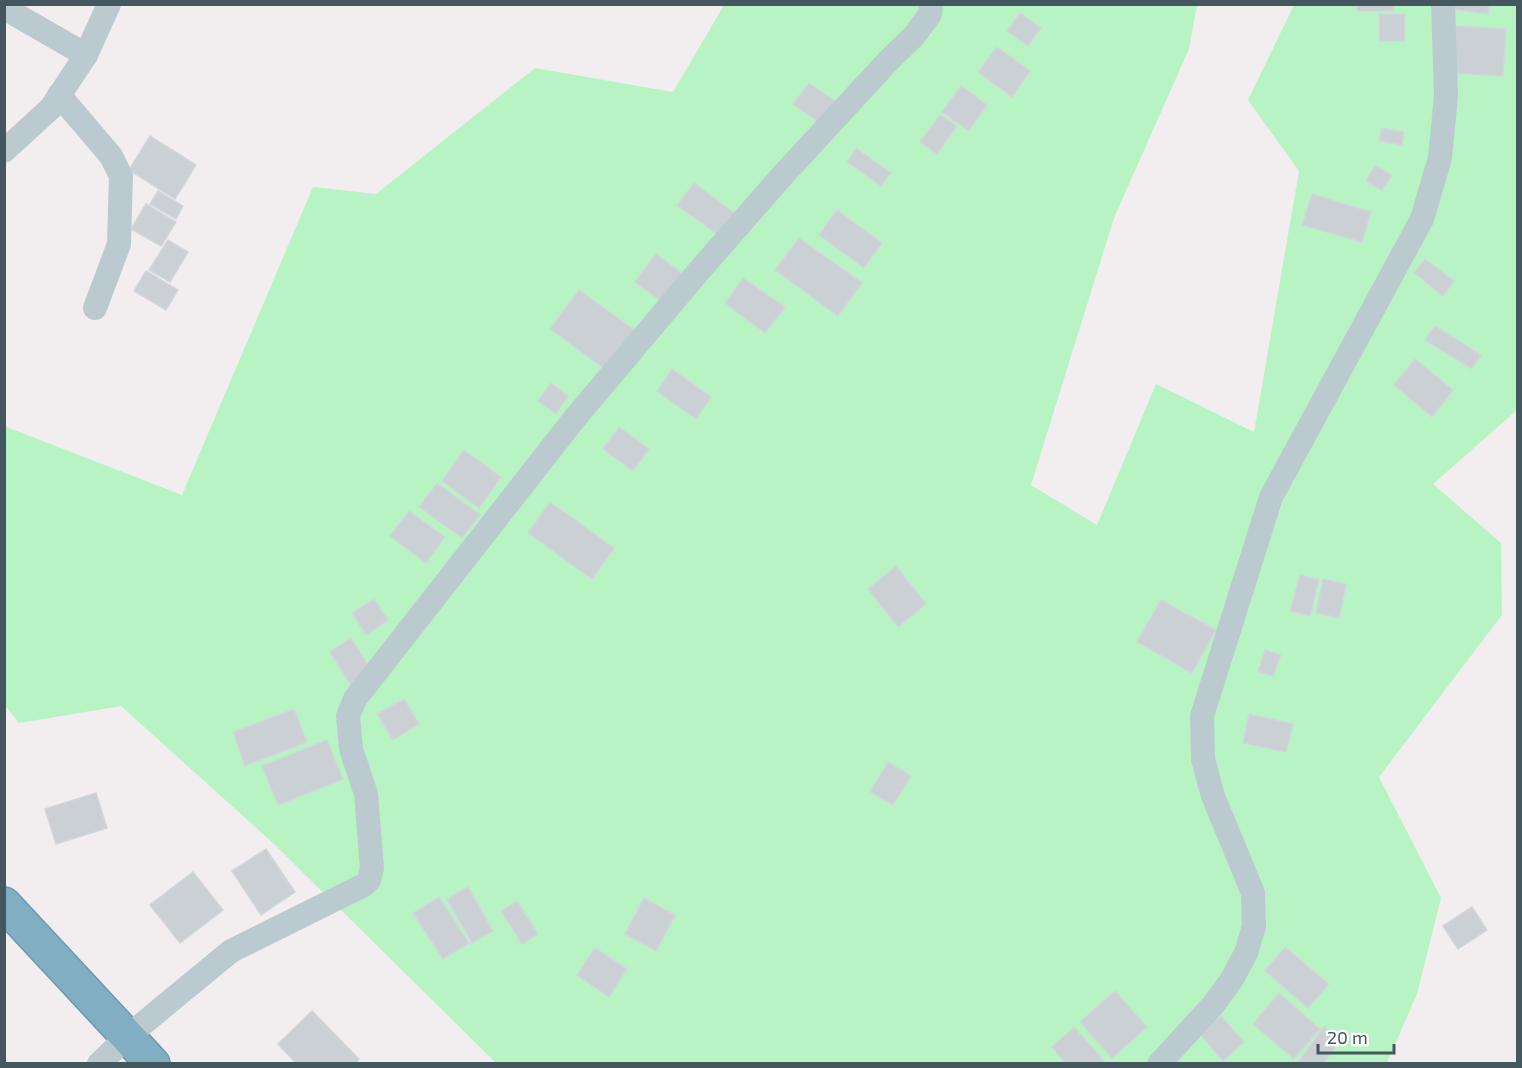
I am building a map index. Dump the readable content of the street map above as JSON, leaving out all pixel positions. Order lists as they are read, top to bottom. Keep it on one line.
{"scale_bar":"20 m"}
